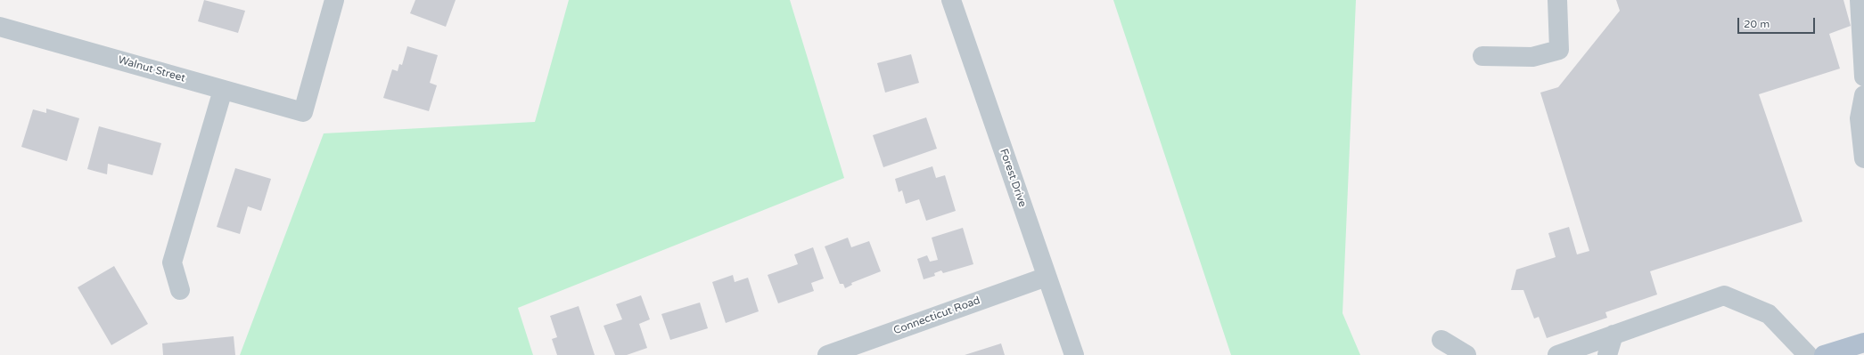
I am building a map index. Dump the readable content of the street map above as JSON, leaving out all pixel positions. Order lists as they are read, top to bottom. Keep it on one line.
{"streets":{"street":["Walnut Street","Forest Drive","Connecticut Road"]},"crossings":[["Forest Drive","Connecticut Road"]],"scale_bar":"20 m"}
